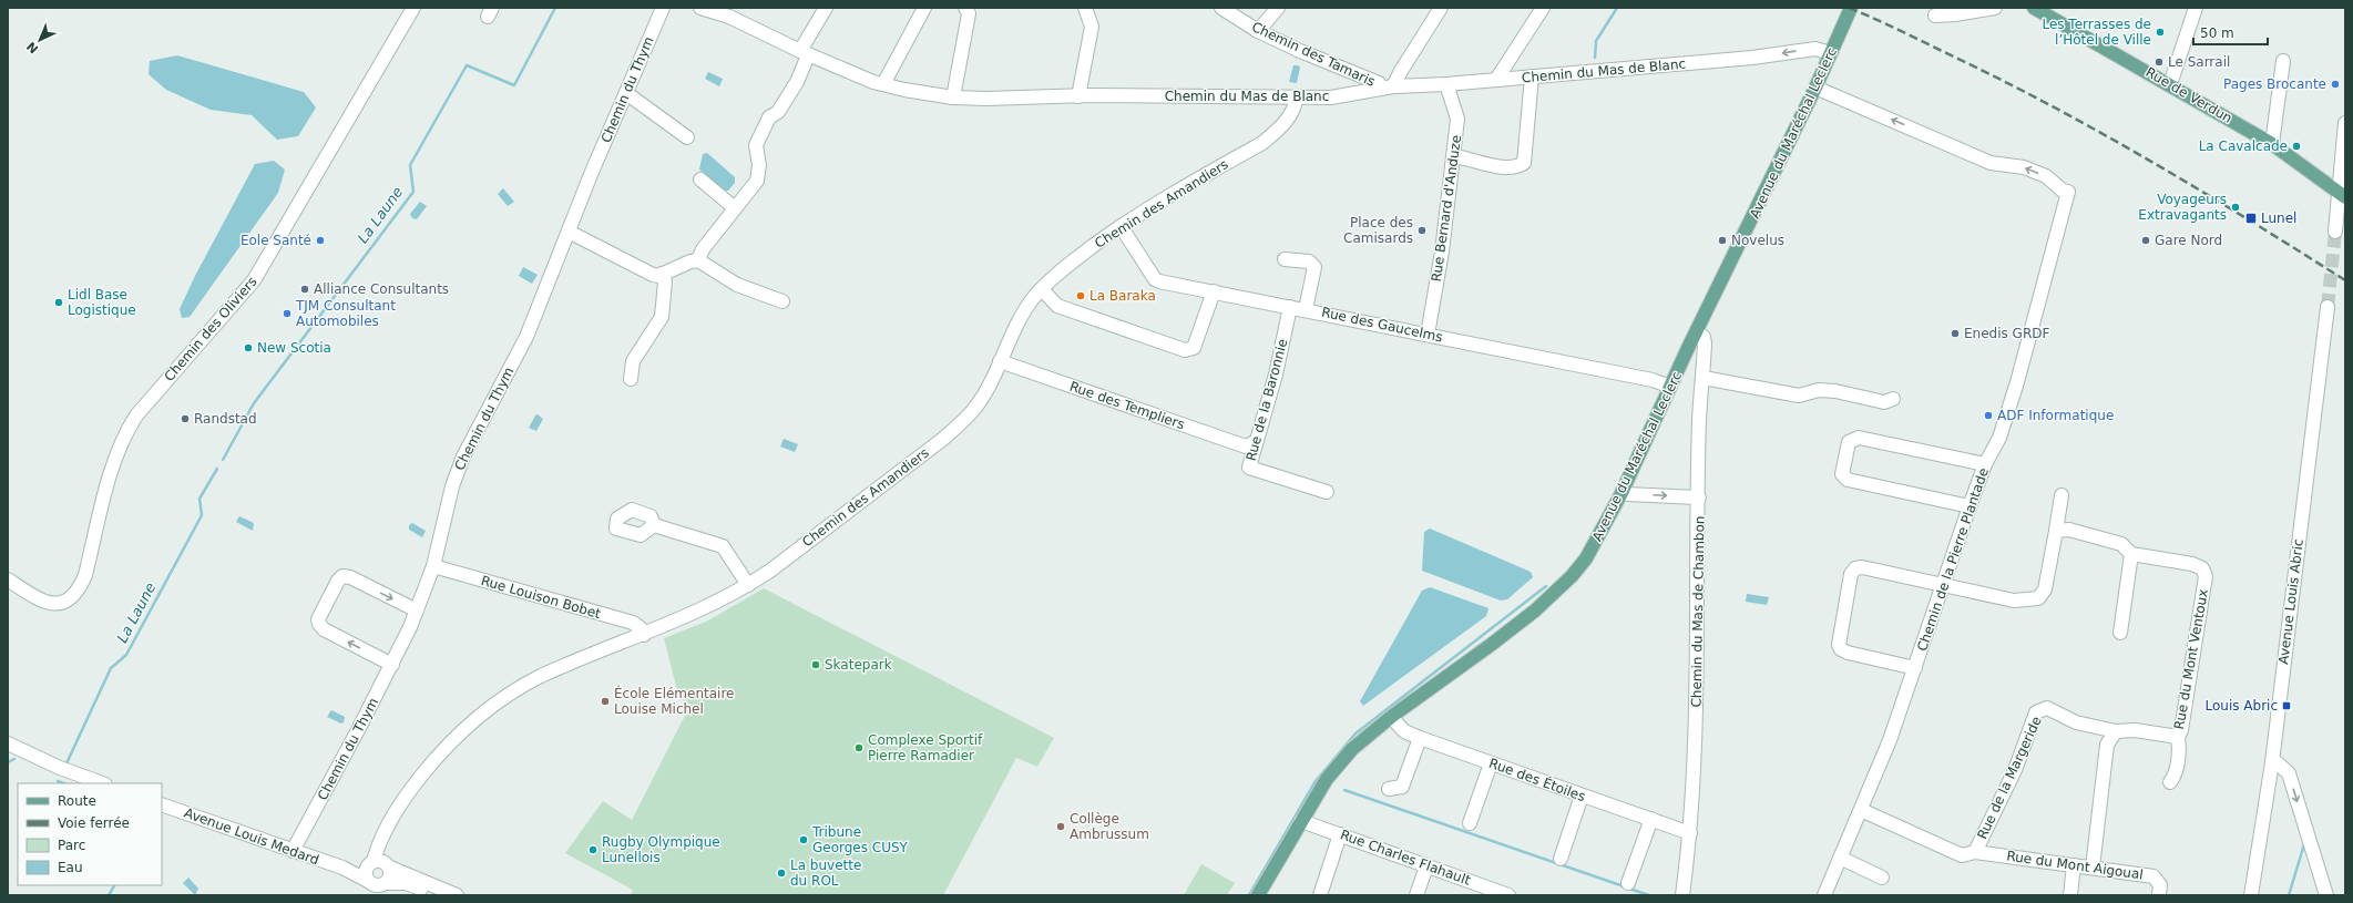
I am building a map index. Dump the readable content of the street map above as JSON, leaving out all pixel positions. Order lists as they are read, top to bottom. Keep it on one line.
{"streets":{"main road":["Rue de Verdun","Avenue du Maréchal Leclerc"],"street":["Chemin des Tamaris","Chemin du Mas de Blanc","Chemin du Thym","Chemin des Amandiers","Rue Bernard d'Anduze","Rue des Gaucelms","Chemin des Oliviers","Rue de la Baronnie","Rue des Templiers","Chemin de la Pierre Plantade","Rue Louison Bobet","Avenue Louis Abric","Chemin du Mas de Chambon","Rue du Mont Ventoux","Rue de la Margeride","Rue des Étoiles","Avenue Louis Medard","Rue Charles Flahault","Rue du Mont Aigoual"]},"crossings":[["Chemin des Tamaris","Chemin du Mas de Blanc"],["Chemin du Mas de Blanc","Avenue du Maréchal Leclerc"],["Chemin du Mas de Blanc","Chemin des Amandiers"],["Chemin du Mas de Blanc","Rue Bernard d'Anduze"],["Chemin du Thym","Rue Louison Bobet"],["Chemin du Thym","Avenue Louis Medard"],["Avenue du Maréchal Leclerc","Rue des Gaucelms"],["Avenue du Maréchal Leclerc","Chemin de la Pierre Plantade"],["Avenue du Maréchal Leclerc","Chemin du Mas de Chambon"],["Avenue du Maréchal Leclerc","Rue des Étoiles"],["Avenue du Maréchal Leclerc","Rue Charles Flahault"],["Chemin des Amandiers","Rue des Gaucelms"],["Chemin des Amandiers","Rue des Templiers"],["Chemin des Amandiers","Rue Louison Bobet"],["Chemin des Amandiers","Avenue Louis Medard"],["Rue Bernard d'Anduze","Rue des Gaucelms"],["Rue des Gaucelms","Rue de la Baronnie"],["Rue de la Baronnie","Rue des Templiers"],["Chemin de la Pierre Plantade","Rue de la Margeride"],["Chemin du Mas de Chambon","Rue des Étoiles"],["Rue du Mont Ventoux","Rue de la Margeride"],["Rue de la Margeride","Rue du Mont Aigoual"]],"water":["La Laune"],"places":{"other":["Les Terrasses de l’Hôtel de Ville","Le Sarrail","Pages Brocante","La Cavalcade","Voyageurs Extravagants","Place des Camisards","Eole Santé","Novelus","Gare Nord","Alliance Consultants","La Baraka","Lidl Base Logistique","TJM Consultant Automobiles","Enedis GRDF","New Scotia","ADF Informatique","Randstad","Skatepark","École Elémentaire Louise Michel","Complexe Sportif Pierre Ramadier","Collège Ambrussum","Tribune Georges CUSY","Rugby Olympique Lunellois","La buvette du ROL"],"transit":["Lunel","Louis Abric"]},"legend":["Route","Voie ferrée","Parc","Eau"],"scale_bar":"50 m","north":"bottom left"}
